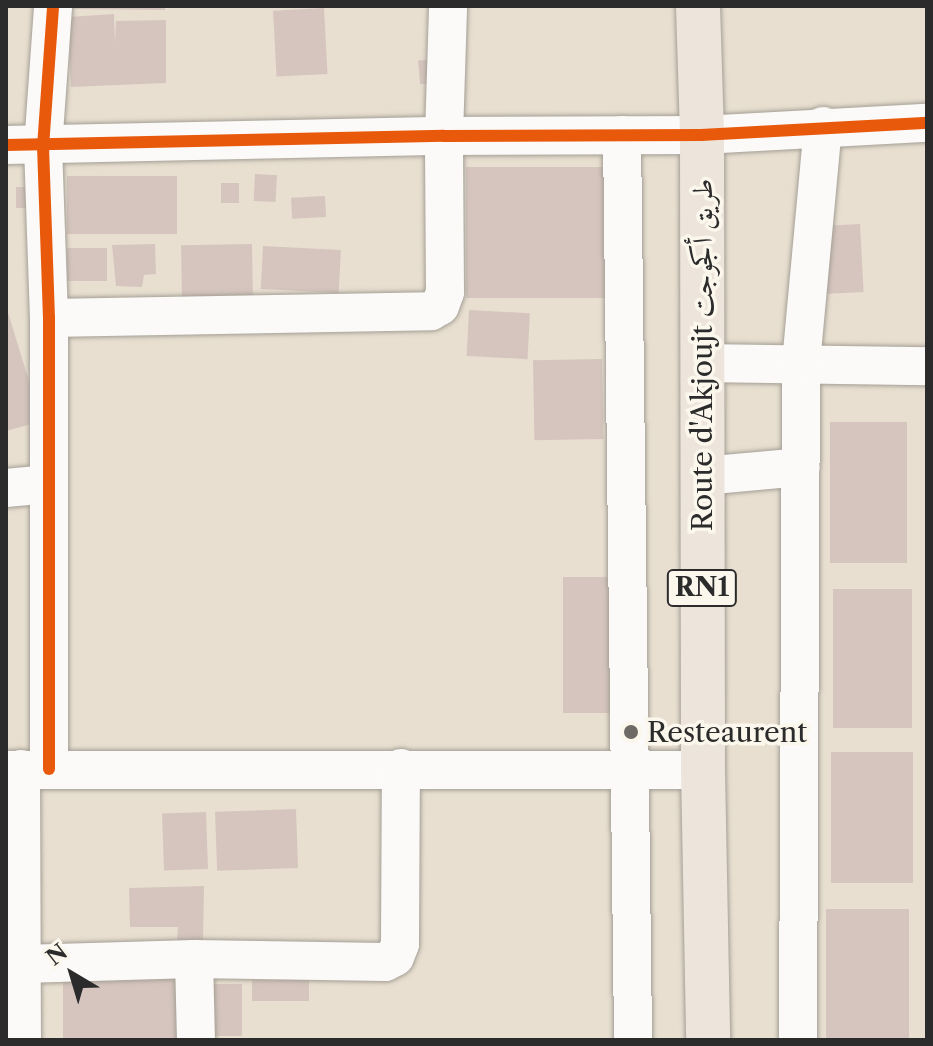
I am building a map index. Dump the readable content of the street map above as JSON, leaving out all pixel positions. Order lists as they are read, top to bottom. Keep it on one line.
{"streets":{"highway":["Route d'Akjoujt طريق أكجوجت","RN1"]},"places":["Resteaurent"],"north":"top left"}
